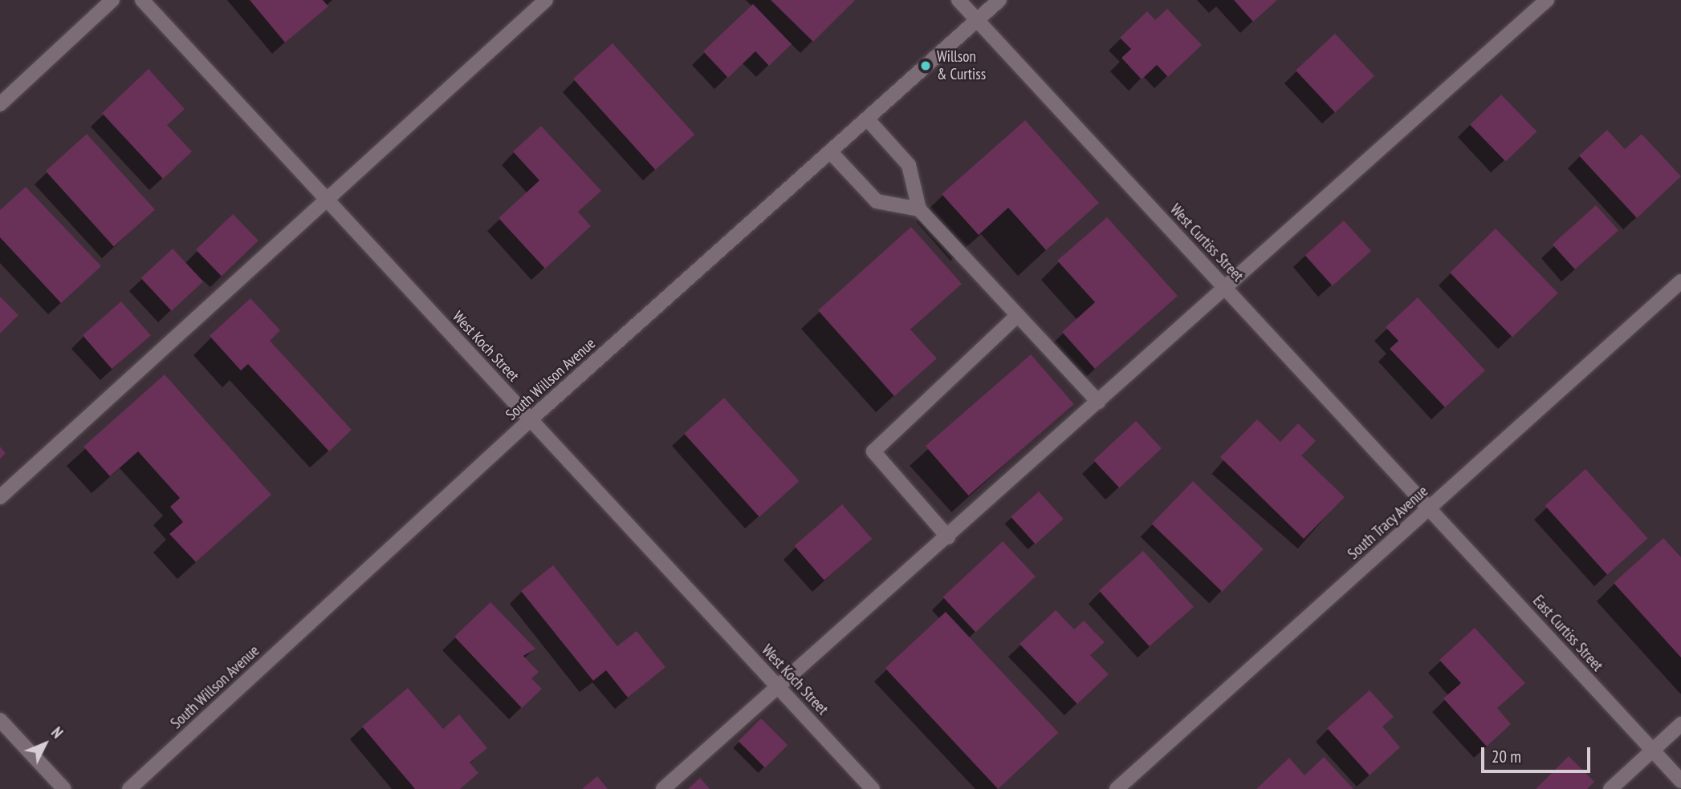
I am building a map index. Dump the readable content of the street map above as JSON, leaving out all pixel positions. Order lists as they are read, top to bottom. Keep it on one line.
{"streets":{"street":["West Curtiss Street","West Koch Street","South Willson Avenue","South Tracy Avenue","East Curtiss Street"]},"crossings":[["West Curtiss Street","South Willson Avenue"],["West Curtiss Street","South Tracy Avenue"],["West Curtiss Street","East Curtiss Street"],["West Koch Street","South Willson Avenue"],["South Tracy Avenue","East Curtiss Street"]],"places":["Willson & Curtiss"],"scale_bar":"20 m","north":"top right"}
